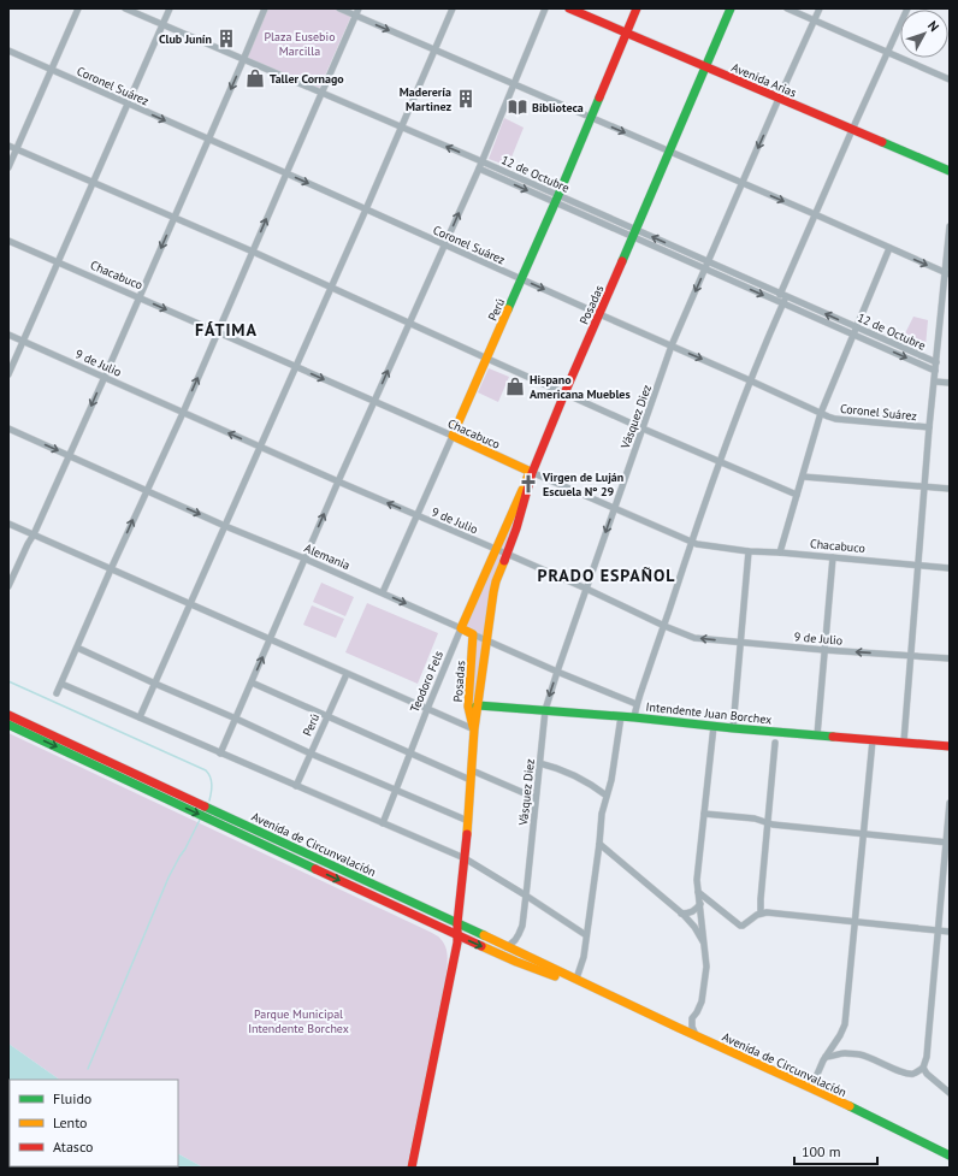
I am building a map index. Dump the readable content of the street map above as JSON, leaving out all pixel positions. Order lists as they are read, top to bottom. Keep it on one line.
{"streets":{"main road":["Avenida Arias","Chacabuco","Posadas","Perú","Alemania","Teodoro Fels","Intendente Juan Borchex","Avenida de Circunvalación"],"street":["Coronel Suárez","12 de Octubre","9 de Julio","Vásquez Diez"]},"crossings":[["Avenida Arias","Posadas"],["Avenida Arias","Perú"],["Avenida Arias","Vásquez Diez"],["Coronel Suárez","Posadas"],["Coronel Suárez","Perú"],["Coronel Suárez","Vásquez Diez"],["12 de Octubre","Posadas"],["12 de Octubre","Perú"],["12 de Octubre","Vásquez Diez"],["Chacabuco","Posadas"],["Chacabuco","Perú"],["Chacabuco","Vásquez Diez"],["Posadas","9 de Julio"],["Posadas","Alemania"],["Posadas","Teodoro Fels"],["Posadas","Intendente Juan Borchex"],["Perú","9 de Julio"],["Perú","Alemania"],["9 de Julio","Vásquez Diez"],["9 de Julio","Teodoro Fels"],["Vásquez Diez","Alemania"],["Vásquez Diez","Intendente Juan Borchex"],["Vásquez Diez","Avenida de Circunvalación"],["Alemania","Teodoro Fels"]],"districts":["FÁTIMA","PRADO ESPAÑOL"],"parks":["Plaza Eusebio Marcilla","Parque Municipal Intendente Borchex"],"places":{"building":["Club Junín","Maderería Martinez"],"shop":["Taller Cornago","Hispano Americana Muebles"],"library":["Biblioteca"],"church":["Virgen de Luján Escuela Nº 29"]},"legend":["Fluido","Lento","Atasco"],"scale_bar":"100 m","north":"top right"}
